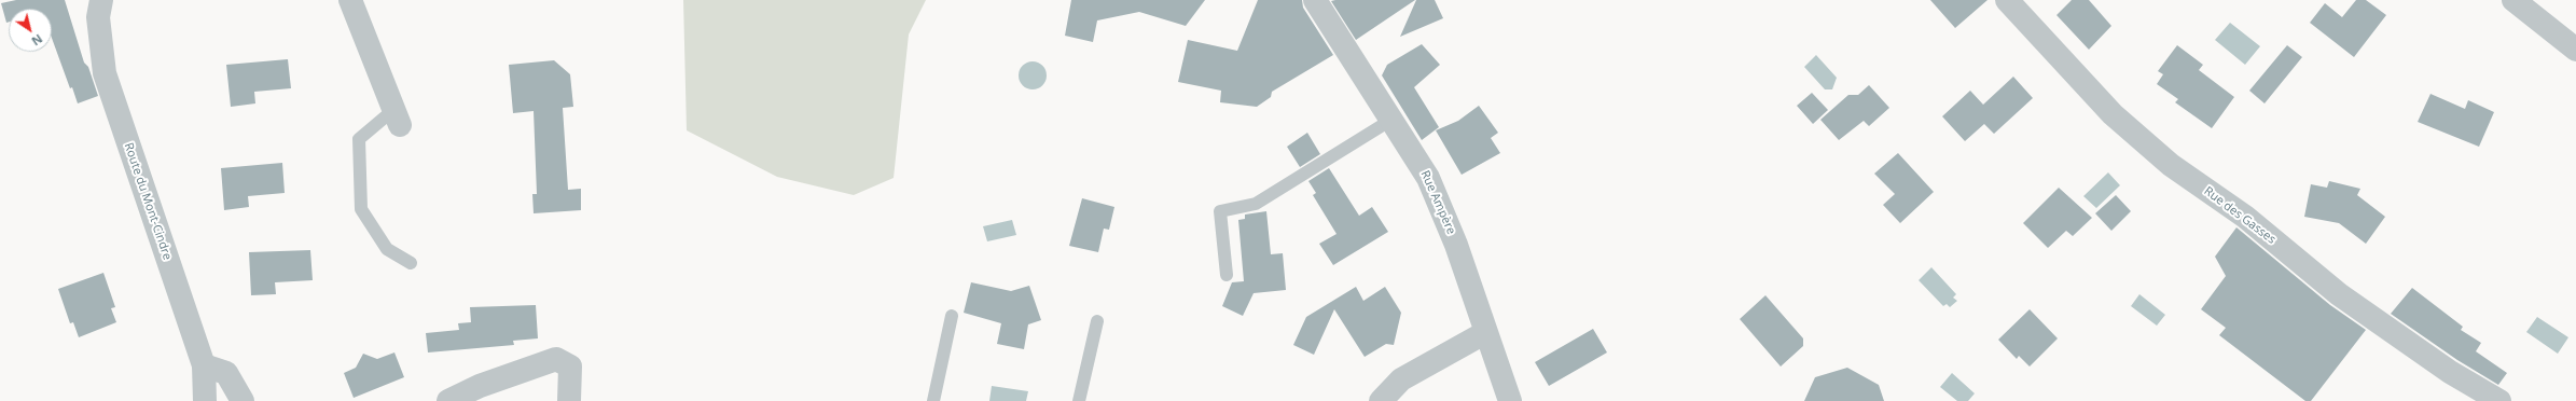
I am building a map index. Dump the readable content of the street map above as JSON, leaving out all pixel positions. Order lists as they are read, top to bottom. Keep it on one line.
{"streets":{"street":["Route du Mont-Cindre","Rue Ampère","Rue des Gasses"]},"north":"bottom right"}
